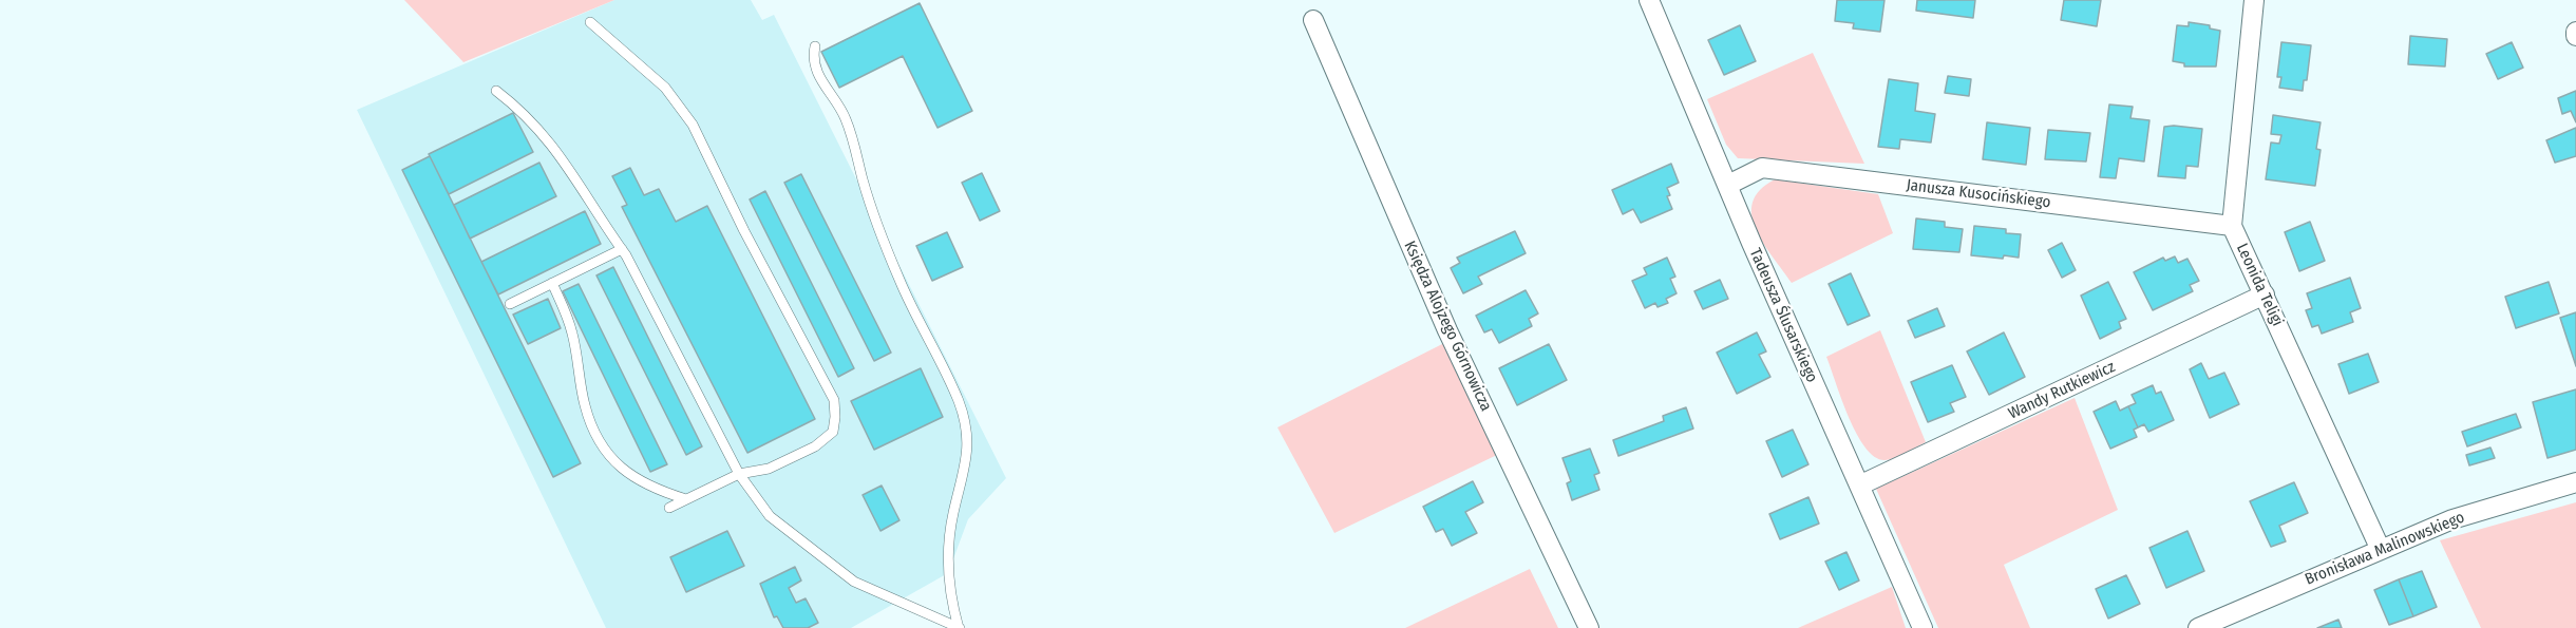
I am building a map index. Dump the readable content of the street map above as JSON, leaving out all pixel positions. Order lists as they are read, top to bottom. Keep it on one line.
{"streets":{"street":["Janusza Kusocińskiego","Leonida Teligi","Tadeusza Ślusarskiego","Księdza Alojzego Górnowicza","Wandy Rutkiewicz","Bronisława Malinowskiego"]},"crossings":[["Janusza Kusocińskiego","Leonida Teligi"],["Janusza Kusocińskiego","Tadeusza Ślusarskiego"],["Leonida Teligi","Wandy Rutkiewicz"],["Leonida Teligi","Bronisława Malinowskiego"],["Tadeusza Ślusarskiego","Wandy Rutkiewicz"]]}
